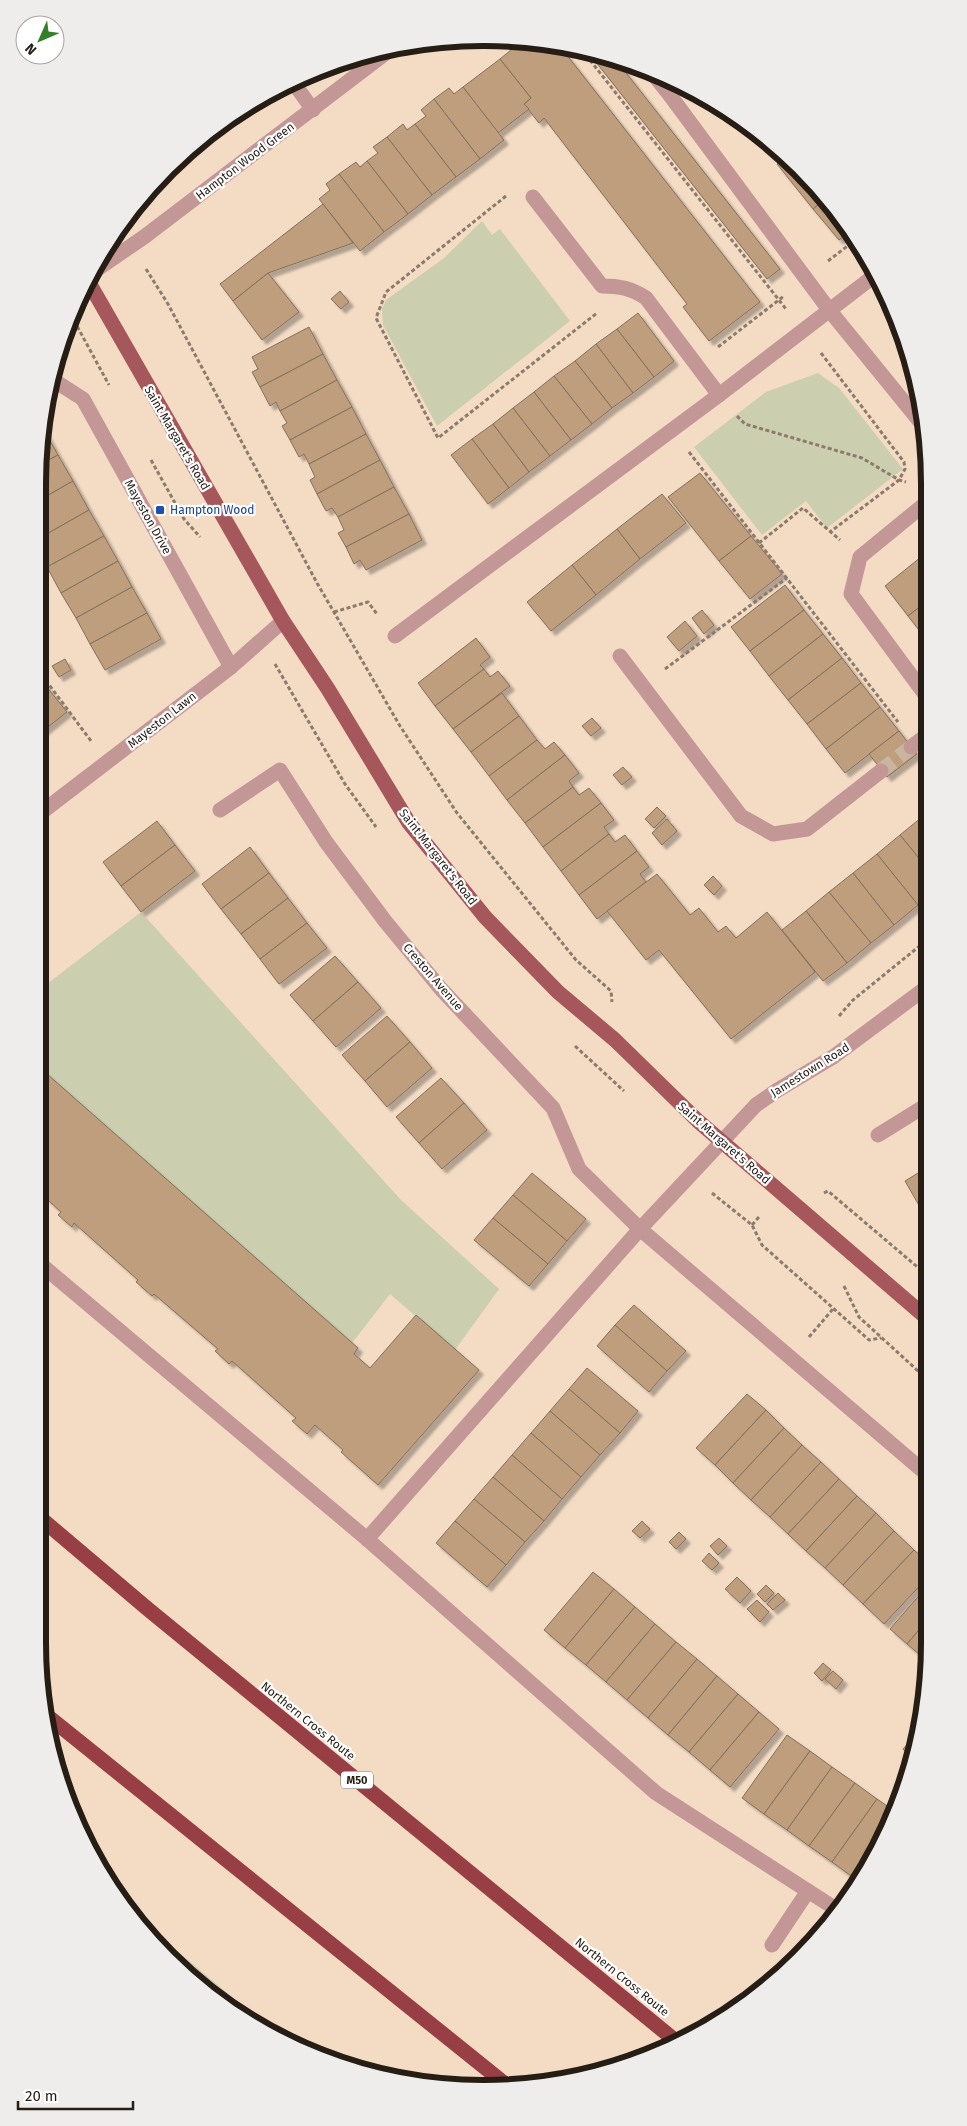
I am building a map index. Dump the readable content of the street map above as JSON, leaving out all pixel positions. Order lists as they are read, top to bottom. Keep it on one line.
{"streets":{"highway":["Northern Cross Route","M50"],"main road":["Saint Margaret's Road"],"street":["Hampton Wood Green","Mayeston Drive","Mayeston Lawn","Creston Avenue","Jamestown Road"]},"crossings":[["Saint Margaret's Road","Mayeston Lawn"],["Saint Margaret's Road","Jamestown Road"],["Mayeston Drive","Mayeston Lawn"],["Creston Avenue","Jamestown Road"]],"places":{"transit":["Hampton Wood"]},"scale_bar":"20 m","north":"bottom left"}
